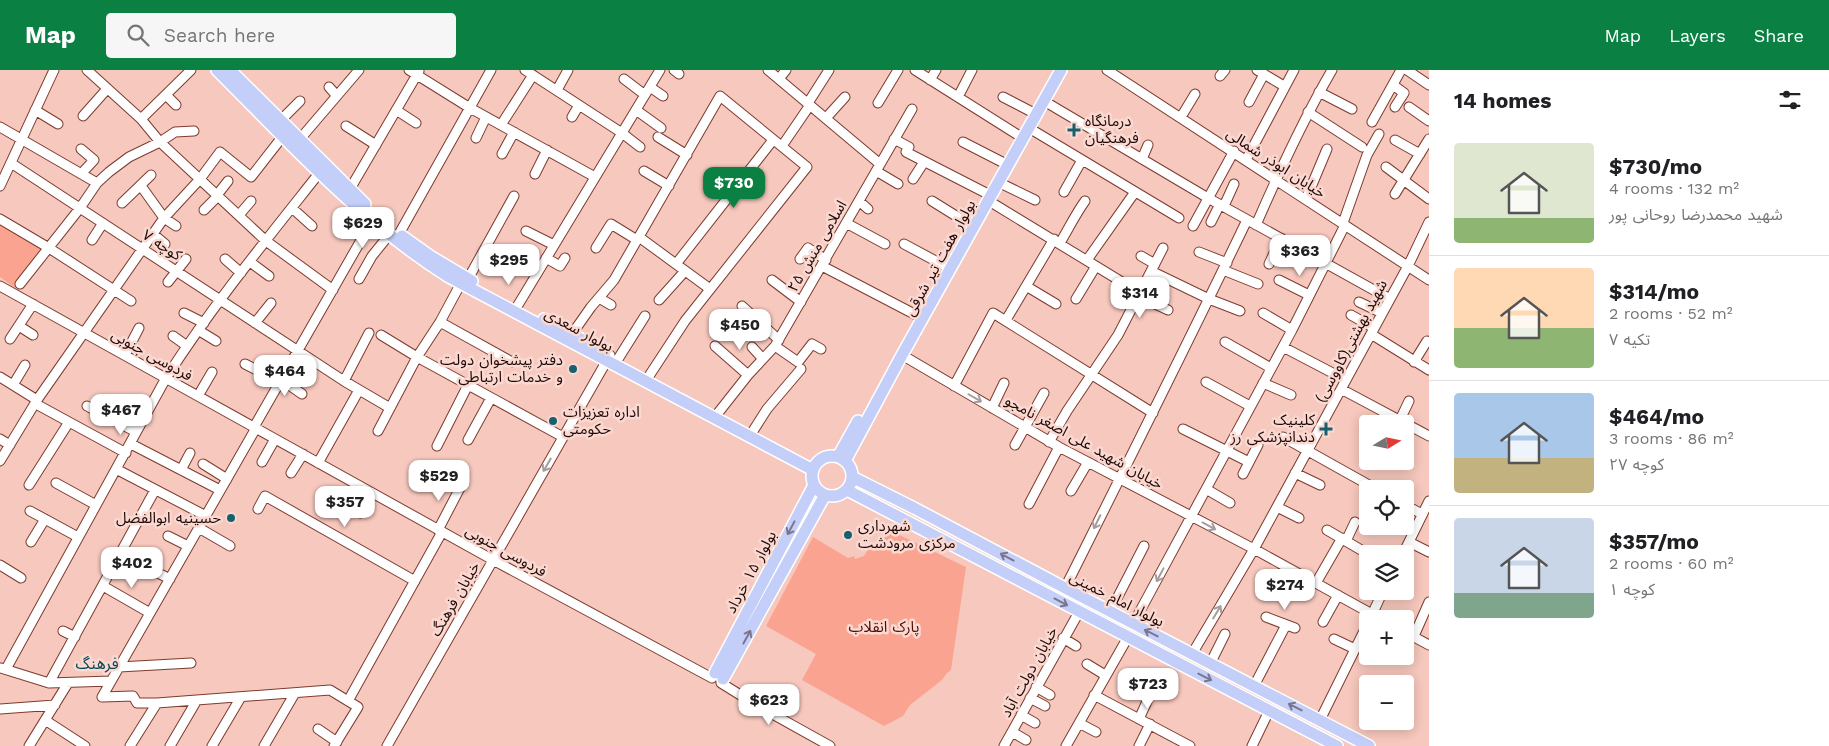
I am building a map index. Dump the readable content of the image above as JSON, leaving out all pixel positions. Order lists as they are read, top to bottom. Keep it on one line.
{"streets":{"main road":["بولوار هفت تیر شرقی","بولوار سعدی","بولوار ۱۵ خرداد","بولوار امام خمینی"],"street":["خیابان ابوذر شمالی","کوچه ۷","اسلامی منش ۲۵","شهید بهشتی(کاووسی)","فردوسی جنوبی","خیابان شهید علی اصغر نامجو","خیابان فرهنگ","خیابان دولت آباد"]},"crossings":[["خیابان ابوذر شمالی","شهید بهشتی(کاووسی)"],["اسلامی منش ۲۵","بولوار سعدی"],["بولوار هفت تیر شرقی","بولوار سعدی"],["بولوار هفت تیر شرقی","خیابان شهید علی اصغر نامجو"],["بولوار هفت تیر شرقی","بولوار ۱۵ خرداد"],["بولوار هفت تیر شرقی","بولوار امام خمینی"],["بولوار سعدی","بولوار ۱۵ خرداد"],["بولوار سعدی","خیابان فرهنگ"],["بولوار سعدی","بولوار امام خمینی"],["شهید بهشتی(کاووسی)","خیابان شهید علی اصغر نامجو"],["شهید بهشتی(کاووسی)","بولوار امام خمینی"],["فردوسی جنوبی","بولوار ۱۵ خرداد"],["فردوسی جنوبی","خیابان فرهنگ"],["بولوار ۱۵ خرداد","بولوار امام خمینی"],["بولوار امام خمینی","خیابان دولت آباد"]],"districts":["فرهنگ"],"parks":["پارک انقلاب"],"places":{"health":["درمانگاه فرهنگیان","کلینیک دندانپزشکی رز"],"other":["دفتر پیشخوان دولت و خدمات ارتباطی","اداره تعزیزات حکومتی","حسینیه ابوالفضل","شهرداری مرکزی مرودشت"]},"north":"right","page":{"header":"Map","search":"Search here","nav":["Map","Layers","Share"],"heading":"14 homes","list":[{"name":"$730/mo","note":"4 rooms · 132 m² · شهید محمدرضا روحانی پور"},{"name":"$314/mo","note":"2 rooms · 52 m² · تکیه ۷"},{"name":"$464/mo","note":"3 rooms · 86 m² · کوچه ۲۷"},{"name":"$357/mo","note":"2 rooms · 60 m² · کوچه ۱"}],"price":["$730","$629","$363","$295","$314","$450","$464","$467","$529","$357","$402","$274","$723","$623"],"map_buttons":["+","−"]}}
